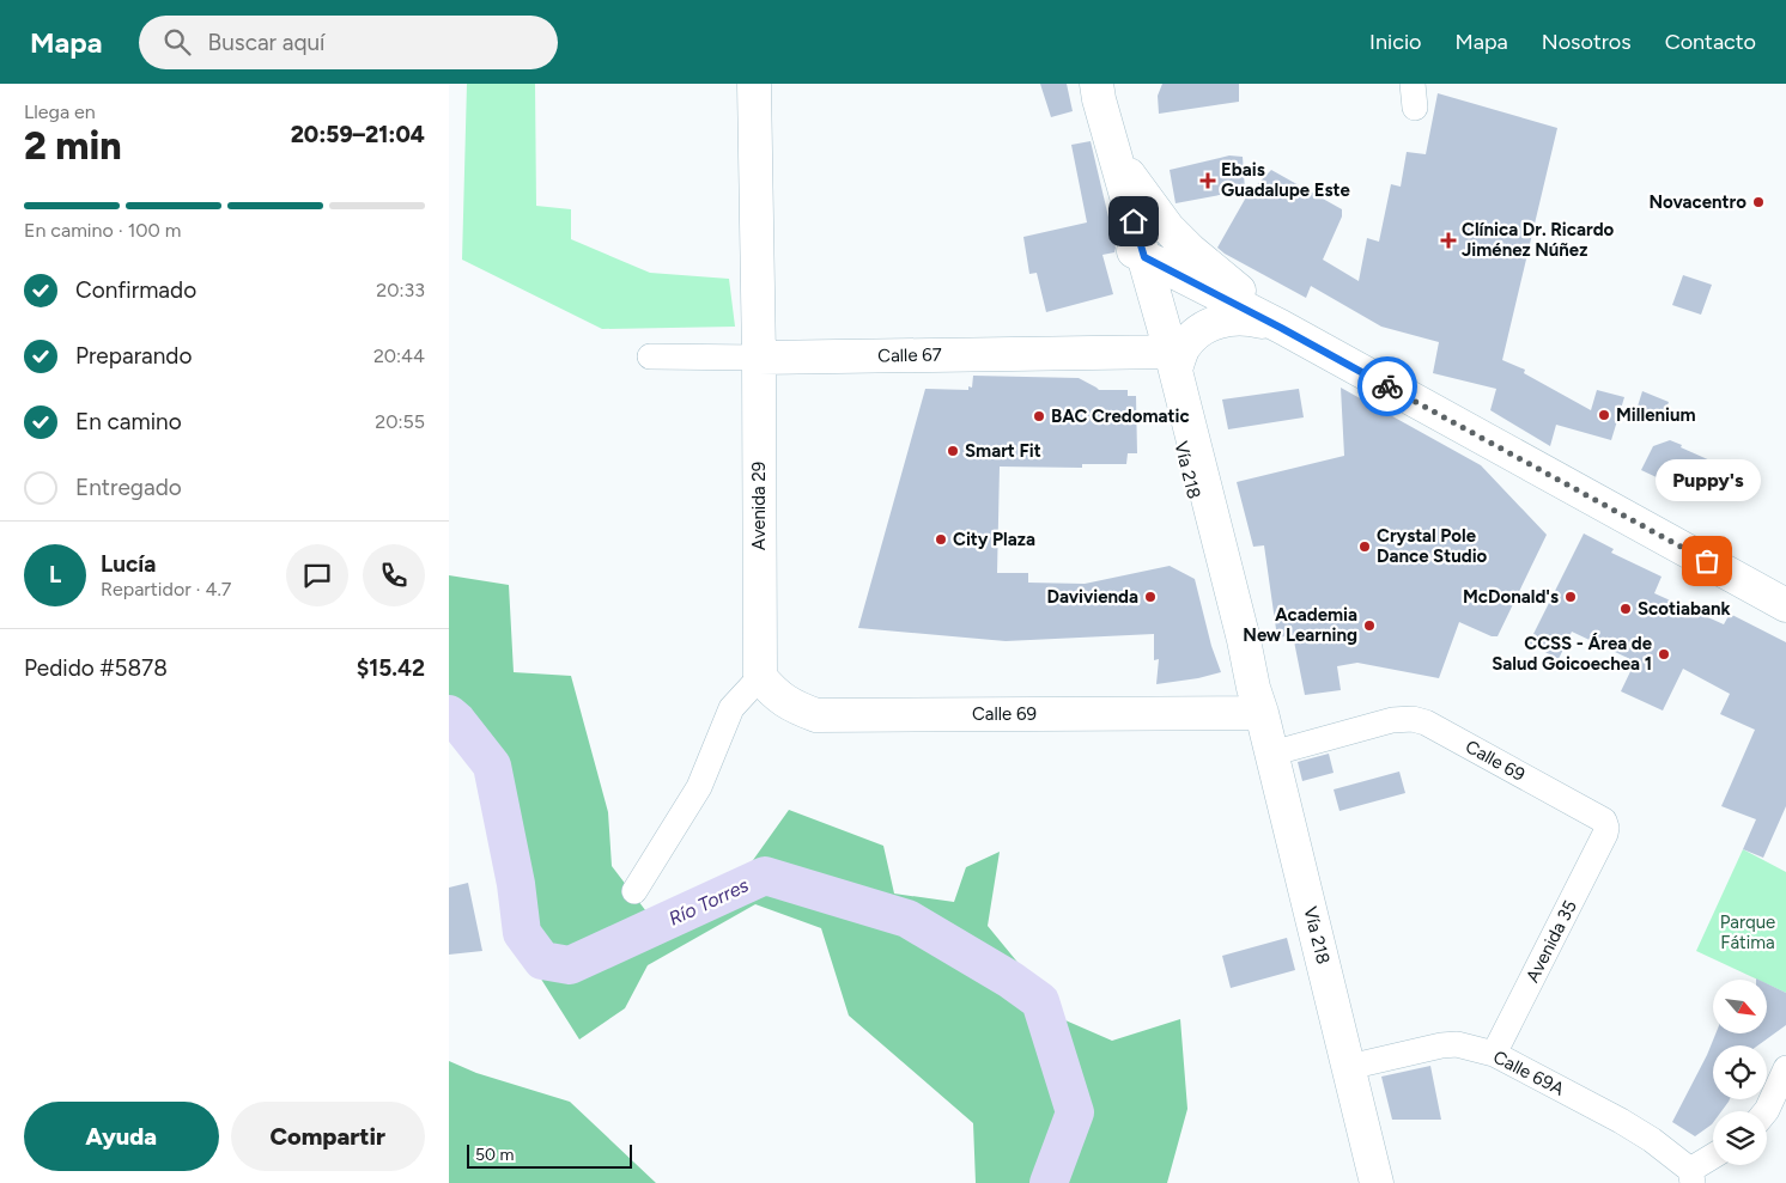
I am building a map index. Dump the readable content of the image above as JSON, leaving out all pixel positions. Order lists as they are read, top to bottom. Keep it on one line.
{"streets":{"main road":["Calle 67","Vía 218","Avenida 29","Calle 69"],"street":["Avenida 35","Calle 69A"]},"crossings":[["Calle 67","Vía 218"],["Calle 67","Avenida 29"],["Vía 218","Calle 69"],["Vía 218","Calle 69A"],["Avenida 29","Calle 69"],["Calle 69","Avenida 35"],["Avenida 35","Calle 69A"]],"water":["Río Torres"],"parks":["Parque Fátima"],"places":{"health":["Ebais Guadalupe Este","Clínica Dr. Ricardo Jiménez Núñez"],"other":["Novacentro","Millenium","BAC Credomatic","Smart Fit","City Plaza","Crystal Pole Dance Studio","Puppy's","Davivienda","McDonald's","Scotiabank","Academia New Learning","CCSS - Área de Salud Goicoechea 1"]},"scale_bar":"50 m","north":"bottom right","page":{"header":"Mapa","search":"Buscar aquí","nav":["Inicio","Mapa","Nosotros","Contacto"],"heading":["2 min","Llega en","20:59–21:04"],"panel":["Lucía","Repartidor · 4.7","Pedido #5878","$15.42"],"bar":"En camino · 100 m","list":[["Confirmado","20:33"],["Preparando","20:44"],["En camino","20:55"],"Entregado"],"bubble":"Puppy's","round":"L","buttons":["Ayuda","Compartir"],"scale":"50 m"}}
